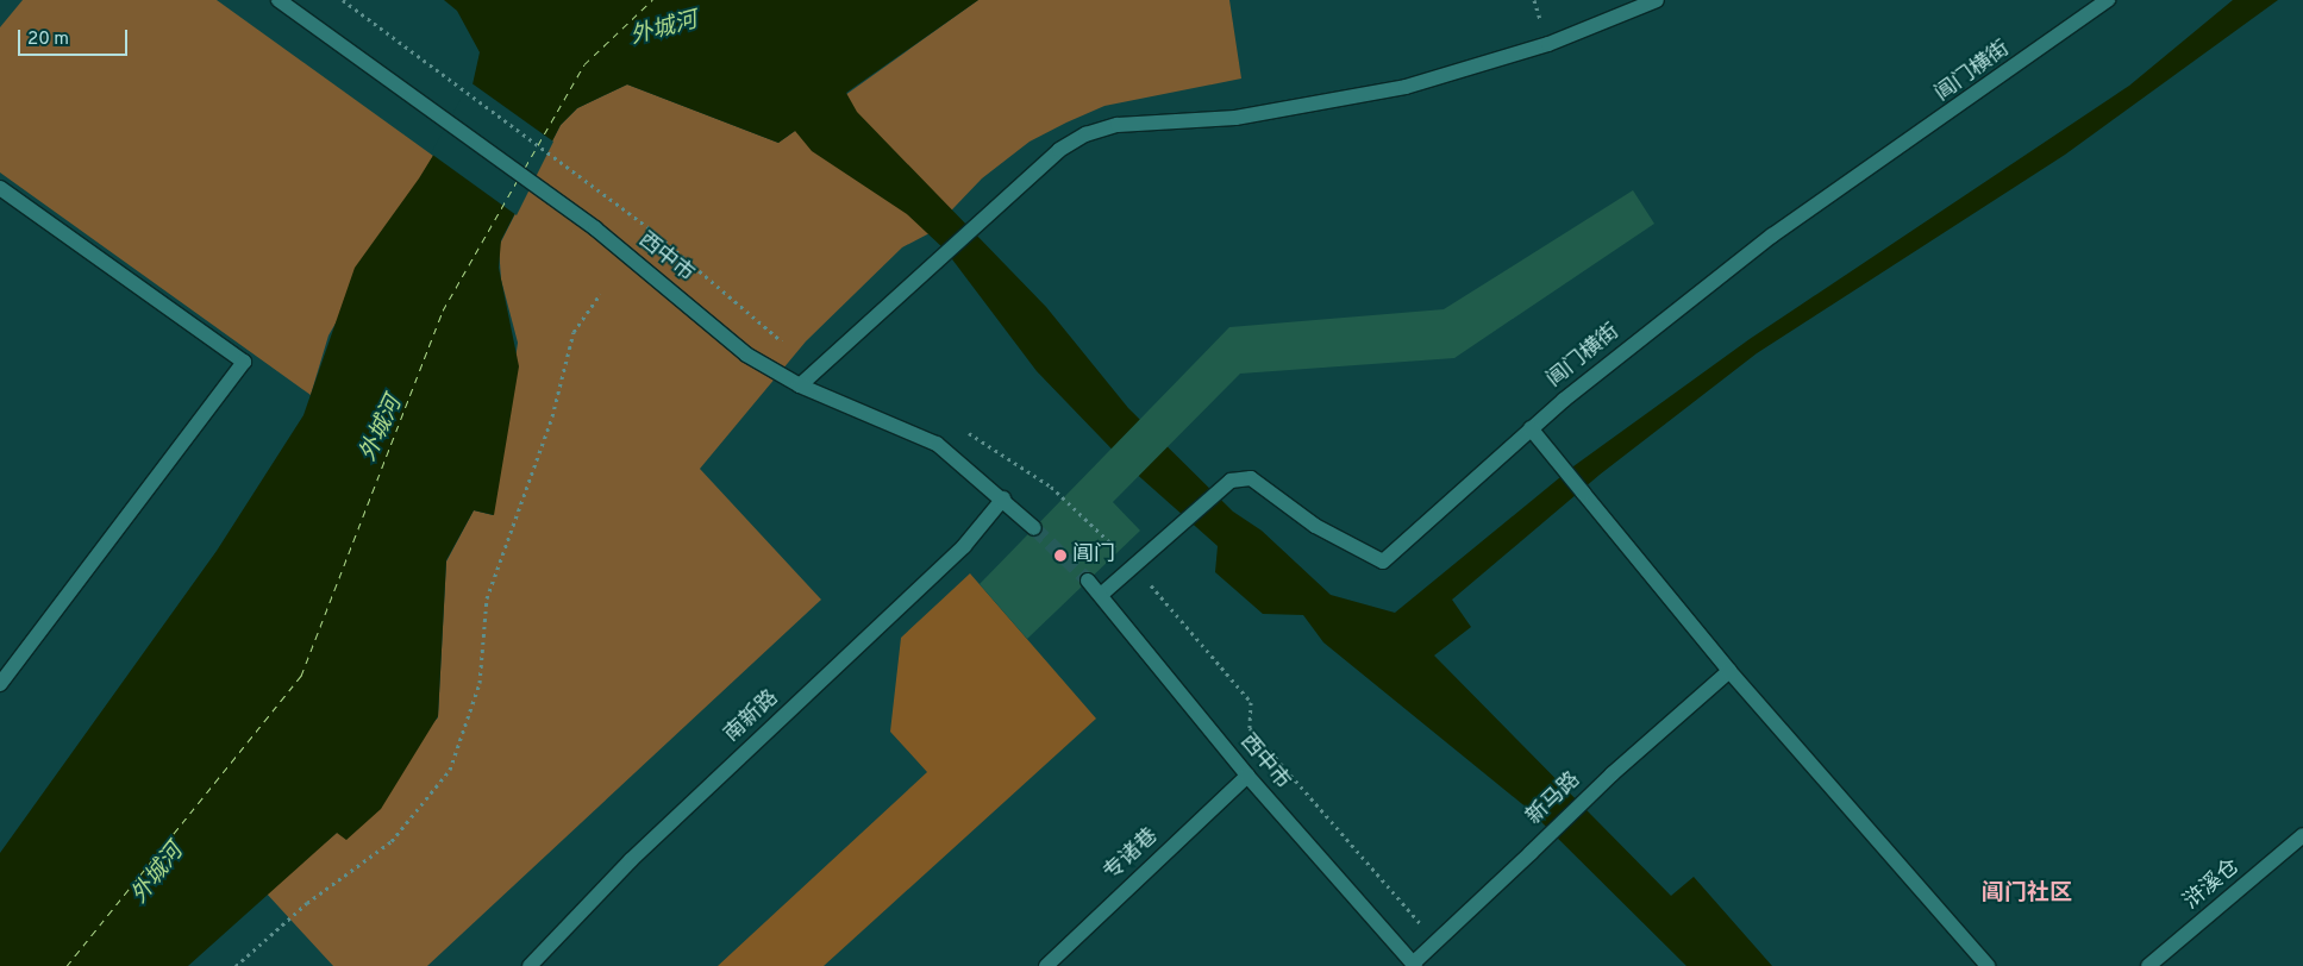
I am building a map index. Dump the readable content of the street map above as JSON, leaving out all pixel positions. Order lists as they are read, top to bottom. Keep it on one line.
{"streets":{"street":["阊门横街","西中市","南新路","新马路","专诸巷","浒溪仓"]},"crossings":[["阊门横街","西中市"],["西中市","南新路"],["西中市","新马路"],["西中市","专诸巷"]],"districts":["阊门社区"],"water":["外城河"],"places":["阊门"],"scale_bar":"20 m"}
